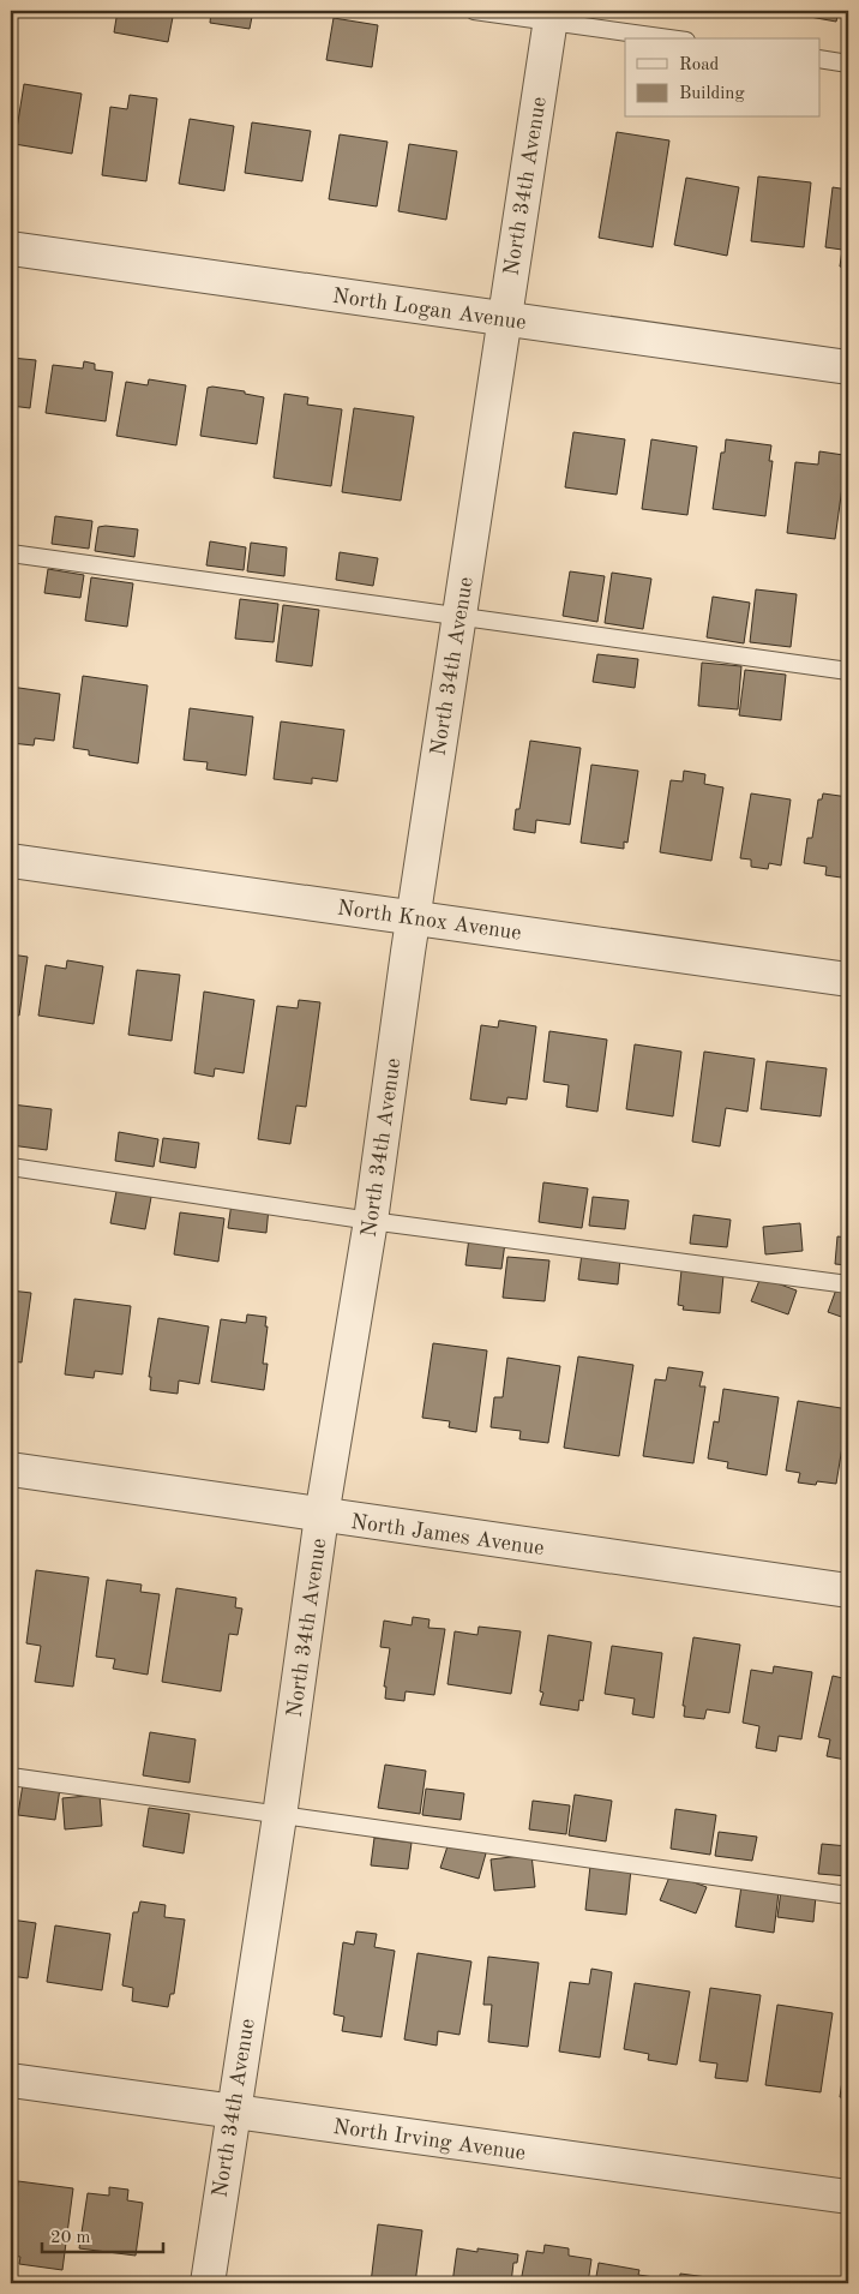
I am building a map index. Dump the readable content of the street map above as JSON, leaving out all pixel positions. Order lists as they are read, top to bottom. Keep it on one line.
{"streets":{"street":["North 34th Avenue","North Logan Avenue","North Knox Avenue","North James Avenue","North Irving Avenue"]},"crossings":[["North 34th Avenue","North Logan Avenue"],["North 34th Avenue","North Knox Avenue"],["North 34th Avenue","North James Avenue"],["North 34th Avenue","North Irving Avenue"]],"legend":["Road","Building"],"scale_bar":"20 m"}
